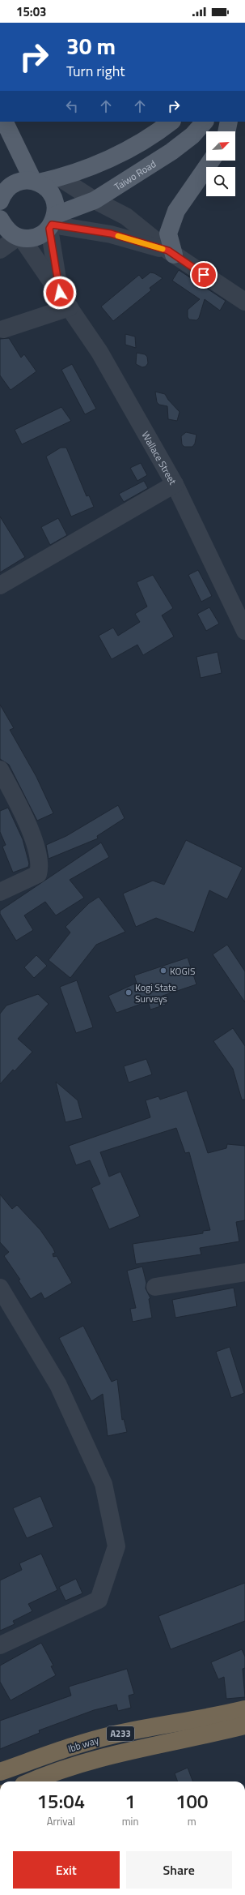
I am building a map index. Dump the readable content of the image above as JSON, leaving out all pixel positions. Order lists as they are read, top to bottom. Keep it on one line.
{"streets":{"highway":["A233","Ibb way"],"main road":["Taiwo Road"],"street":["Wallace Street"]},"crossings":[["Taiwo Road","Wallace Street"]],"places":["KOGIS","Kogi State Surveys"],"north":"top right","page":{"status":"15:03","turn":["30 m","Turn right"],"eta":["15:04","Arrival","1","min","100","m"],"buttons":["Exit","Share"]}}
